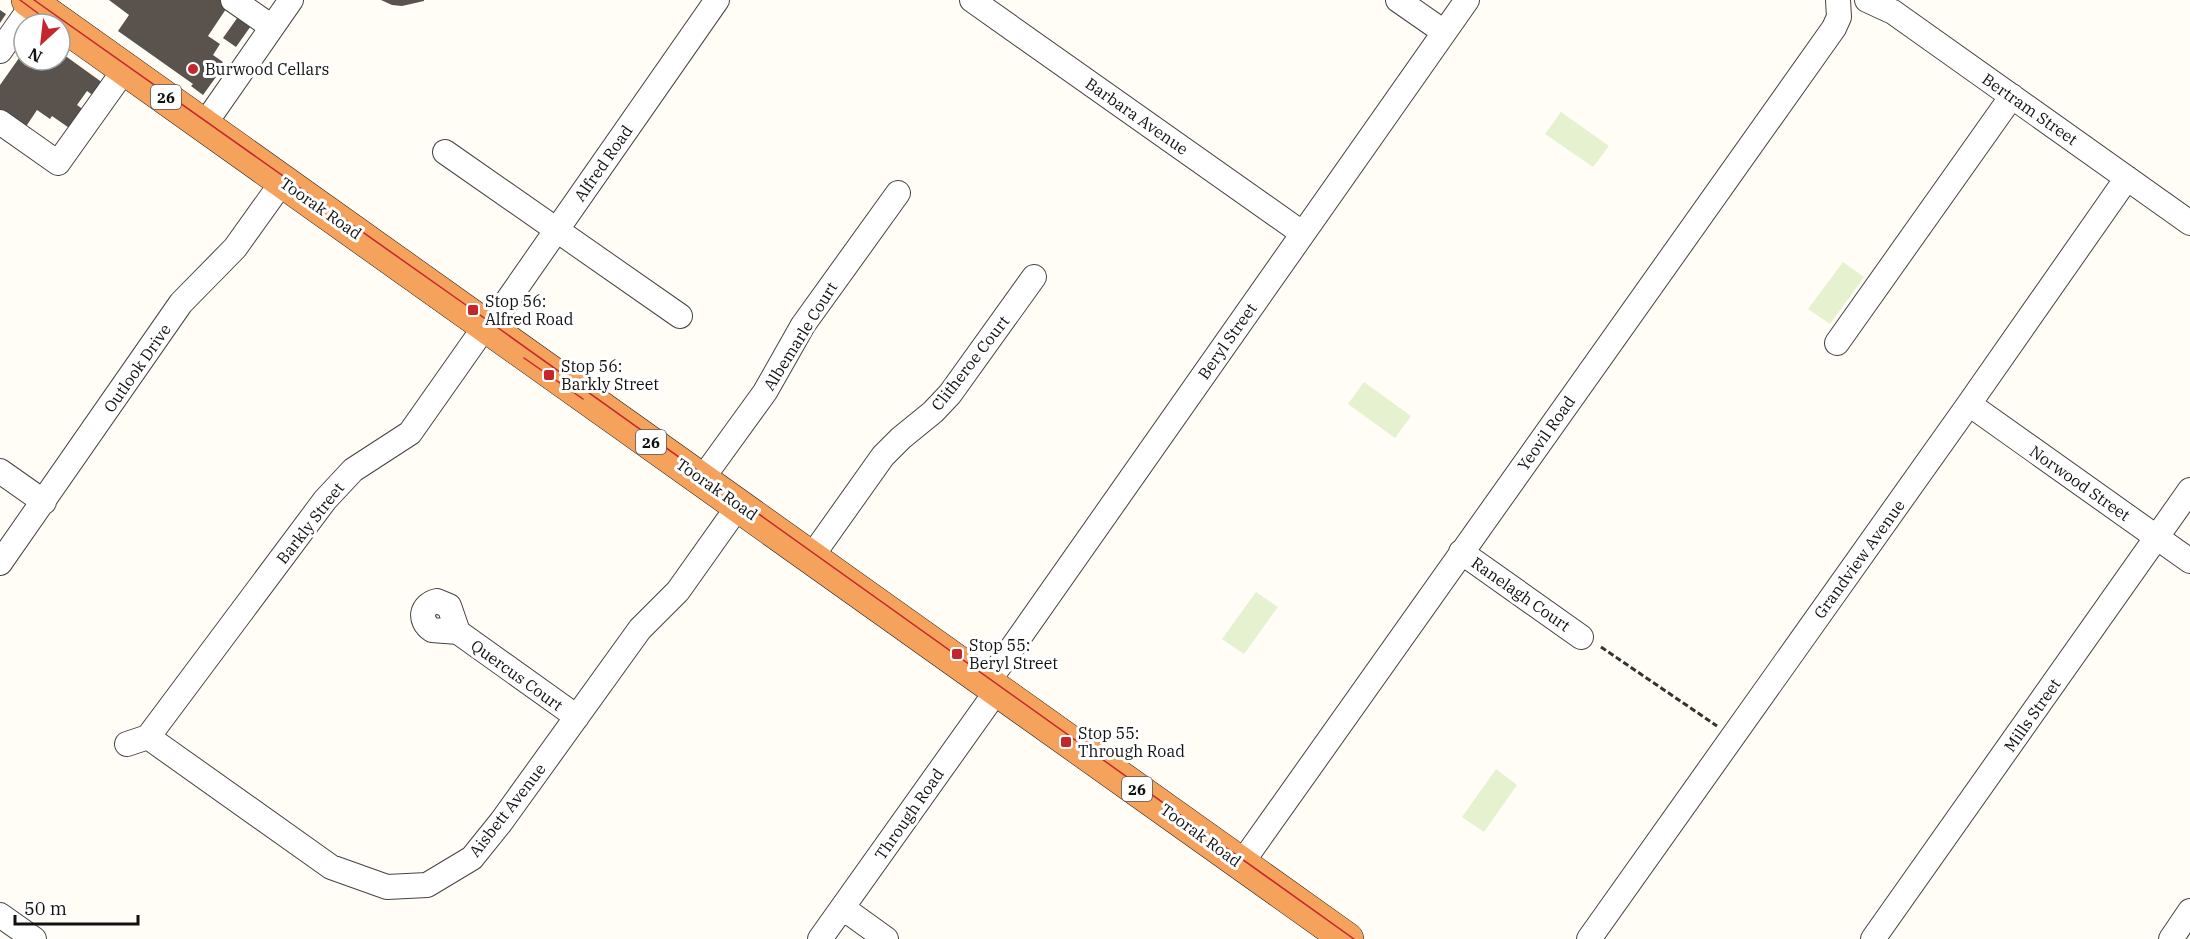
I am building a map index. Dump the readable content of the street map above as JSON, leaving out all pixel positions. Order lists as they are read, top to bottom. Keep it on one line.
{"streets":{"highway":["26","Toorak Road"],"street":["Bertram Street","Barbara Avenue","Alfred Road","Albemarle Court","Beryl Street","Clitheroe Court","Outlook Drive","Yeovil Road","Norwood Street","Barkly Street","Grandview Avenue","Ranelagh Court","Quercus Court","Mills Street","Aisbett Avenue","Through Road"]},"crossings":[["Bertram Street","Grandview Avenue"],["Barbara Avenue","Beryl Street"],["Alfred Road","Toorak Road"],["Alfred Road","Barkly Street"],["Toorak Road","Albemarle Court"],["Toorak Road","Beryl Street"],["Toorak Road","Clitheroe Court"],["Toorak Road","Outlook Drive"],["Toorak Road","Yeovil Road"],["Toorak Road","Barkly Street"],["Toorak Road","Aisbett Avenue"],["Toorak Road","Through Road"],["Beryl Street","Through Road"],["Yeovil Road","Ranelagh Court"],["Norwood Street","Grandview Avenue"],["Norwood Street","Mills Street"],["Barkly Street","Aisbett Avenue"],["Quercus Court","Aisbett Avenue"]],"places":{"other":["Burwood Cellars"],"transit":["Stop 56: Alfred Road","Stop 56: Barkly Street","Stop 55: Beryl Street","Stop 55: Through Road"]},"scale_bar":"50 m","north":"bottom left"}
